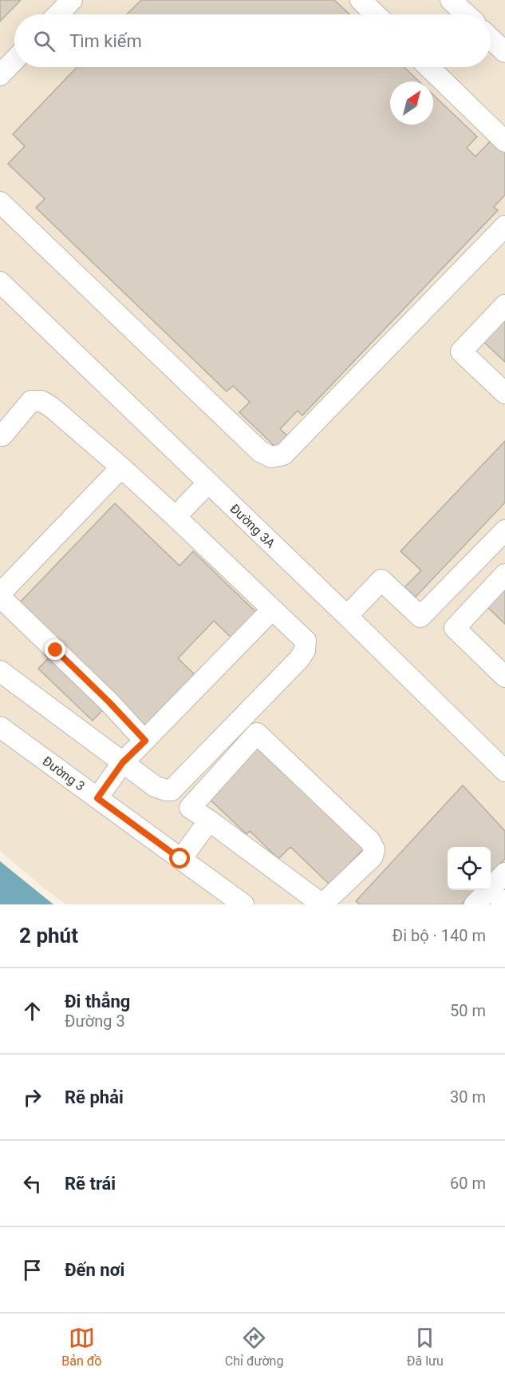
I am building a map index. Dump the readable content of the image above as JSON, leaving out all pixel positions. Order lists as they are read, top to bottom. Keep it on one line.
{"streets":{"street":["Đường 3A","Đường 3"]},"north":"top right","page":{"search":"Tìm kiếm","heading":["2 phút","Đi bộ · 140 m"],"list":[["Đi thẳng","Đường 3","50 m"],["Rẽ phải","30 m"],["Rẽ trái","60 m"],"Đến nơi"],"nav":["Bản đồ","Chỉ đường","Đã lưu"]}}
